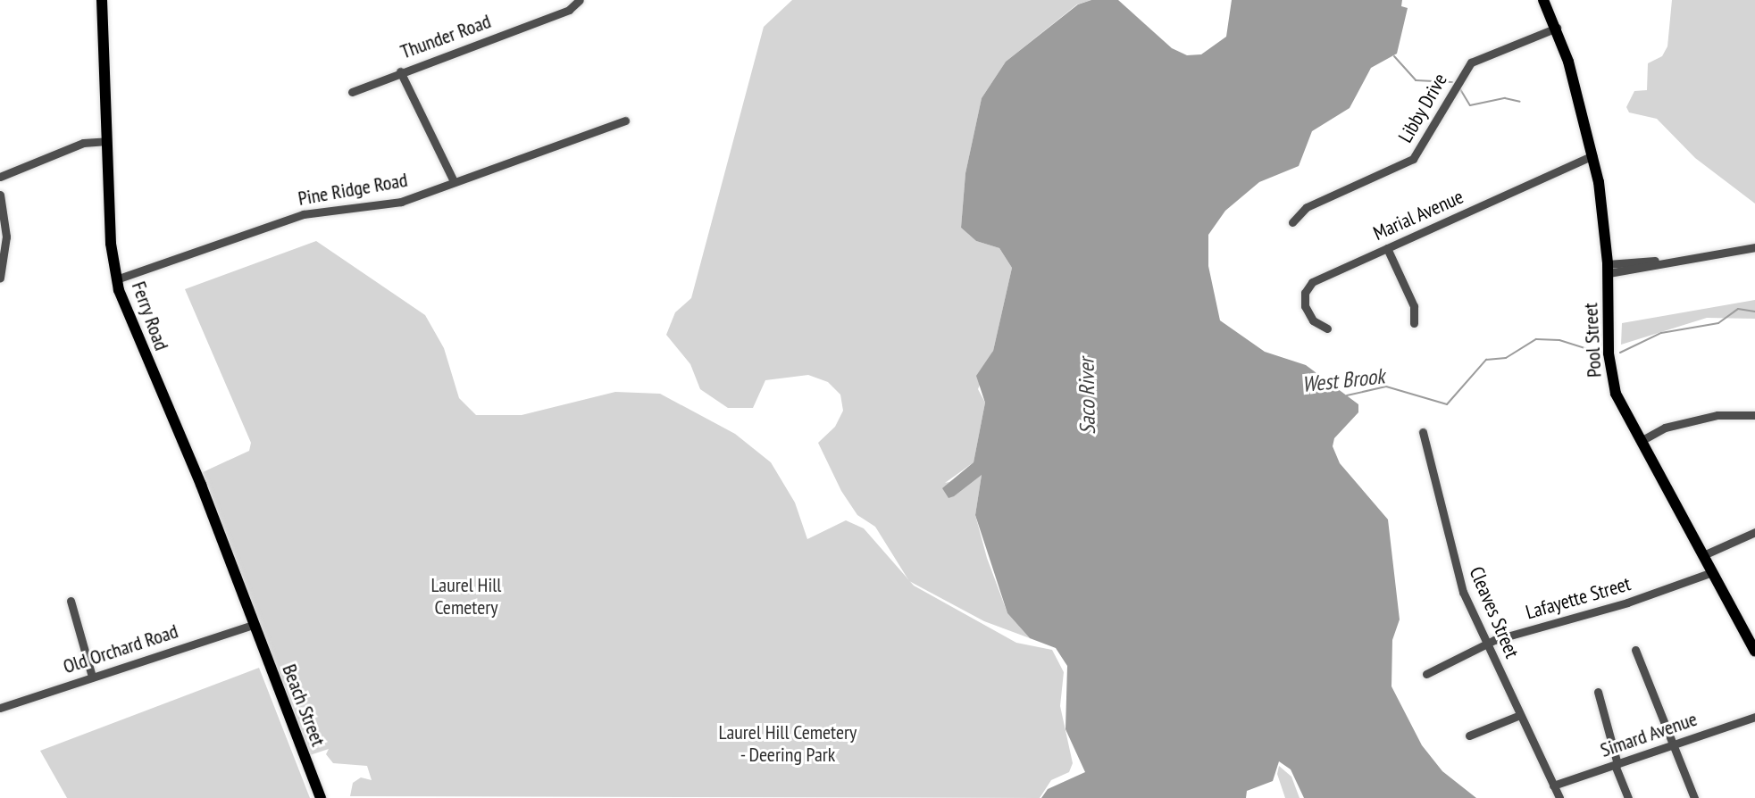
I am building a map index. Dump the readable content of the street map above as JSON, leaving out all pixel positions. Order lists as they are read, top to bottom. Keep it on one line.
{"streets":{"main road":["Ferry Road","Pool Street","Beach Street"],"street":["Thunder Road","Libby Drive","Pine Ridge Road","Marial Avenue","Lafayette Street","Cleaves Street","Old Orchard Road","Simard Avenue"]},"crossings":[["Libby Drive","Pool Street"],["Pine Ridge Road","Ferry Road"],["Marial Avenue","Pool Street"],["Ferry Road","Old Orchard Road"],["Ferry Road","Beach Street"],["Pool Street","Lafayette Street"],["Lafayette Street","Cleaves Street"],["Cleaves Street","Simard Avenue"],["Old Orchard Road","Beach Street"]],"water":["West Brook","Saco River"],"parks":["Laurel Hill Cemetery","Laurel Hill Cemetery - Deering Park"]}
